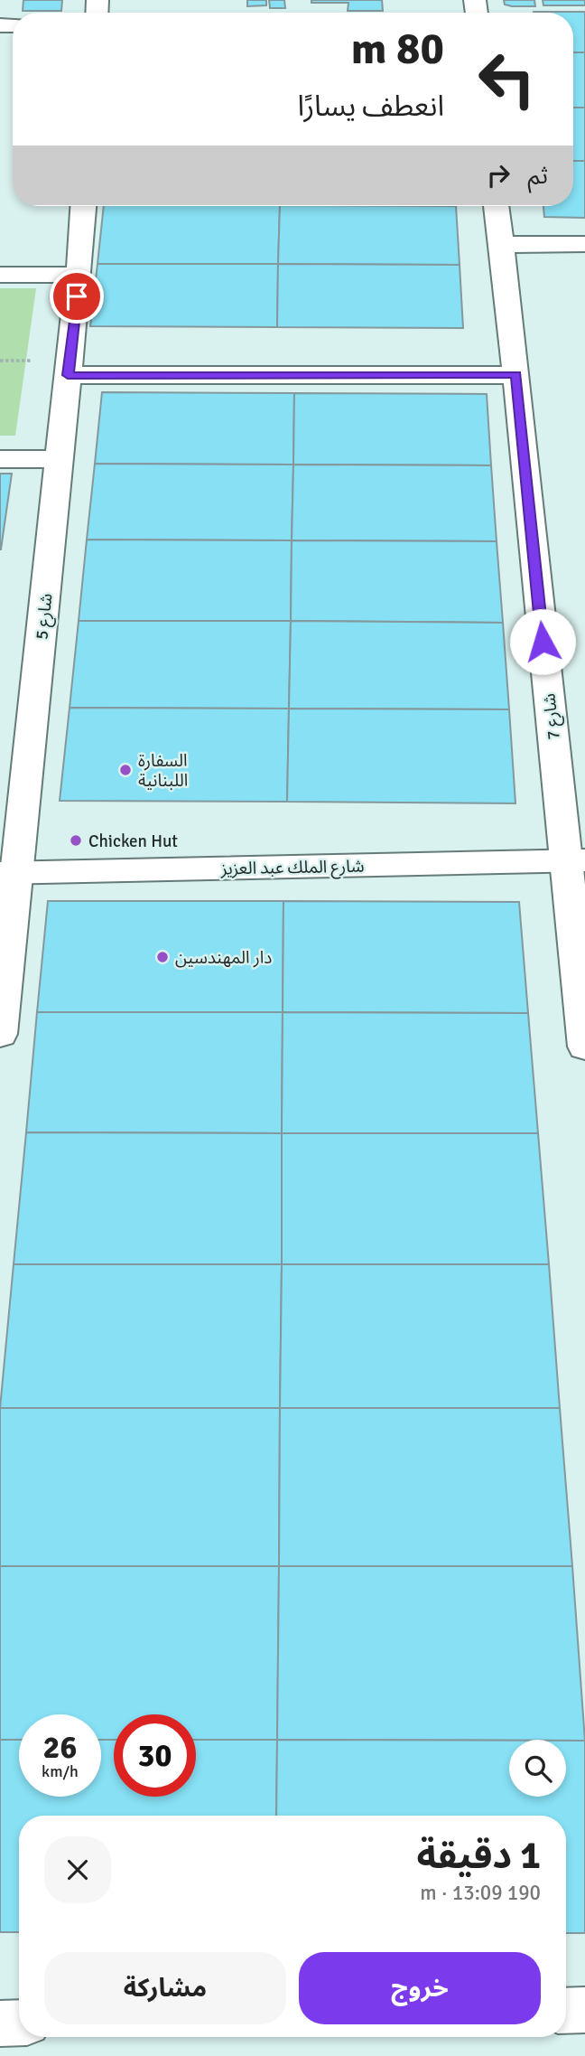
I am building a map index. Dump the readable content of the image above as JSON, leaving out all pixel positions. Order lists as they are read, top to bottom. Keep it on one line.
{"streets":{"street":["شارع 5","شارع 7","شارع الملك عبد العزيز"]},"crossings":[["شارع 5","شارع الملك عبد العزيز"],["شارع 7","شارع الملك عبد العزيز"]],"places":["السفارة اللبنانية","Chicken Hut","دار المهندسين"],"page":{"turn":["80 m","انعطف يسارًا"],"then":"ثم","speed":"26 km/h","limit":"30","heading":["1 دقيقة","190 m · 13:09"],"buttons":["خروج","مشاركة"]}}
